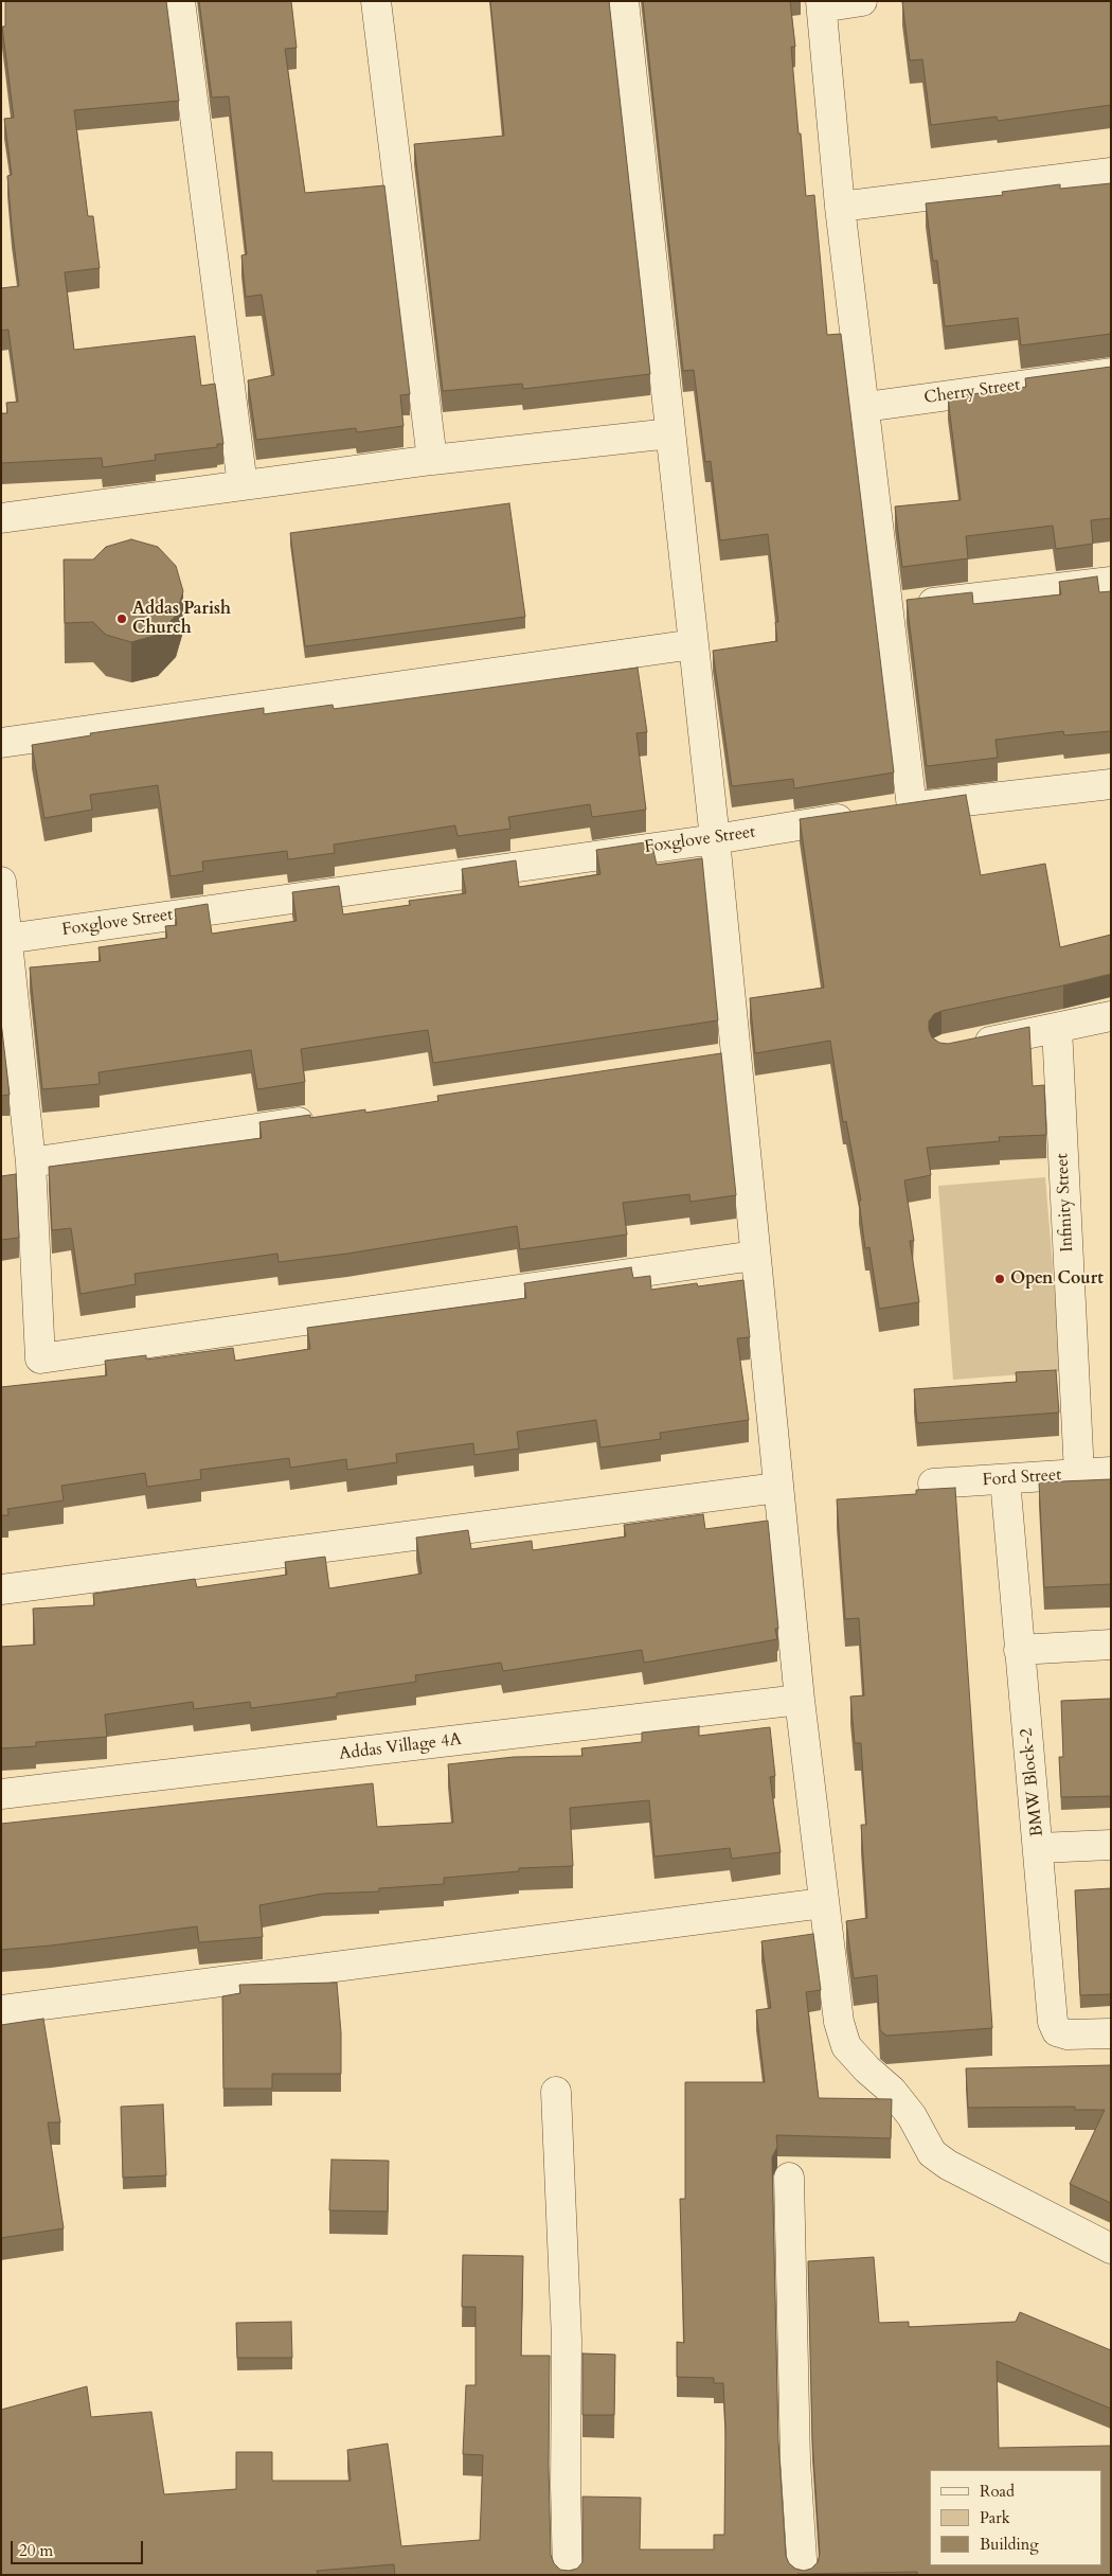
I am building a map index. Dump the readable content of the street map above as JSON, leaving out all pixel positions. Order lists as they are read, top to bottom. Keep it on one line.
{"streets":{"street":["Cherry Street","Foxglove Street","Infinity Street","Ford Street","Addas Village 4A","BMW Block-2"]},"crossings":[["Infinity Street","Ford Street"],["Ford Street","BMW Block-2"]],"places":["Addas Parish Church","Open Court"],"legend":["Road","Park","Building"],"scale_bar":"20 m"}
